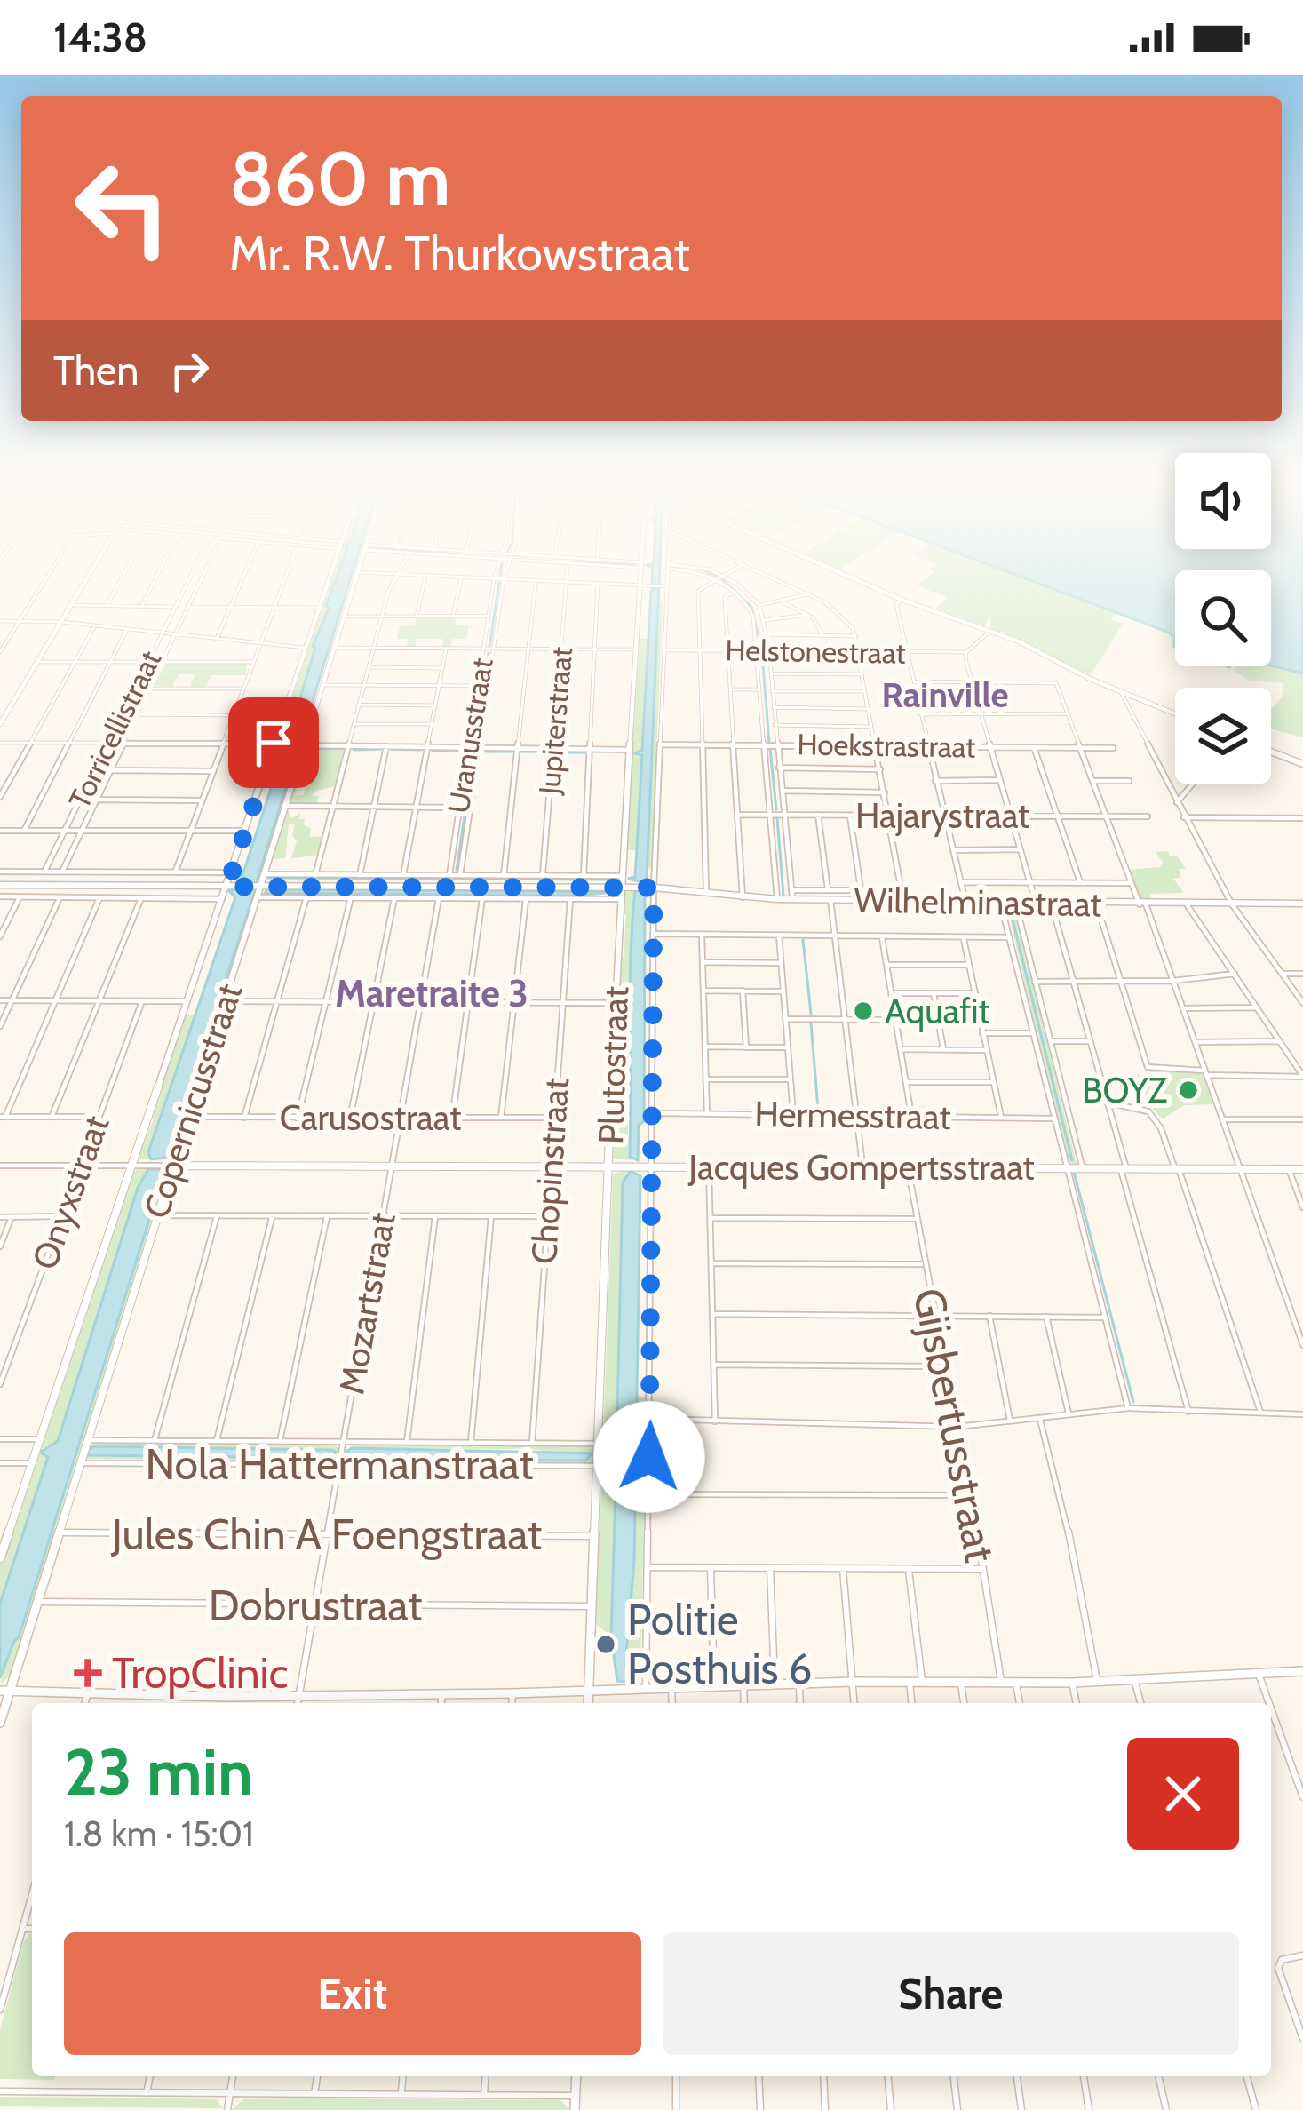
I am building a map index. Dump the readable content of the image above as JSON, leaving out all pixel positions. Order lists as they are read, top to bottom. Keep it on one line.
{"streets":{"street":["Helstonestraat","Jupiterstraat","Torricellistraat","Uranusstraat","Hoekstrastraat","Hajarystraat","Wilhelminastraat","Plutostraat","Copernicusstraat","Hermesstraat","Carusostraat","Jacques Gompertsstraat","Chopinstraat","Onyxstraat","Mozartstraat","Gijsbertusstraat","Nola Hattermanstraat","Jules Chin A Foengstraat","Dobrustraat"]},"crossings":[["Wilhelminastraat","Plutostraat"],["Wilhelminastraat","Copernicusstraat"],["Plutostraat","Jacques Gompertsstraat"],["Plutostraat","Nola Hattermanstraat"],["Plutostraat","Jules Chin A Foengstraat"],["Plutostraat","Dobrustraat"],["Copernicusstraat","Carusostraat"],["Copernicusstraat","Jacques Gompertsstraat"],["Copernicusstraat","Nola Hattermanstraat"],["Copernicusstraat","Jules Chin A Foengstraat"],["Copernicusstraat","Dobrustraat"],["Carusostraat","Chopinstraat"],["Carusostraat","Mozartstraat"],["Jacques Gompertsstraat","Chopinstraat"],["Jacques Gompertsstraat","Onyxstraat"],["Jacques Gompertsstraat","Mozartstraat"],["Jacques Gompertsstraat","Gijsbertusstraat"],["Mozartstraat","Nola Hattermanstraat"],["Mozartstraat","Jules Chin A Foengstraat"],["Mozartstraat","Dobrustraat"]],"districts":["Rainville","Maretraite 3"],"places":{"other":["Aquafit","BOYZ","Politie Posthuis 6"],"health":["TropClinic"]},"page":{"status":"14:38","turn":["860 m","Mr. R.W. Thurkowstraat"],"then":"Then","heading":["23 min","1.8 km · 15:01"],"buttons":["Exit","Share"]}}
